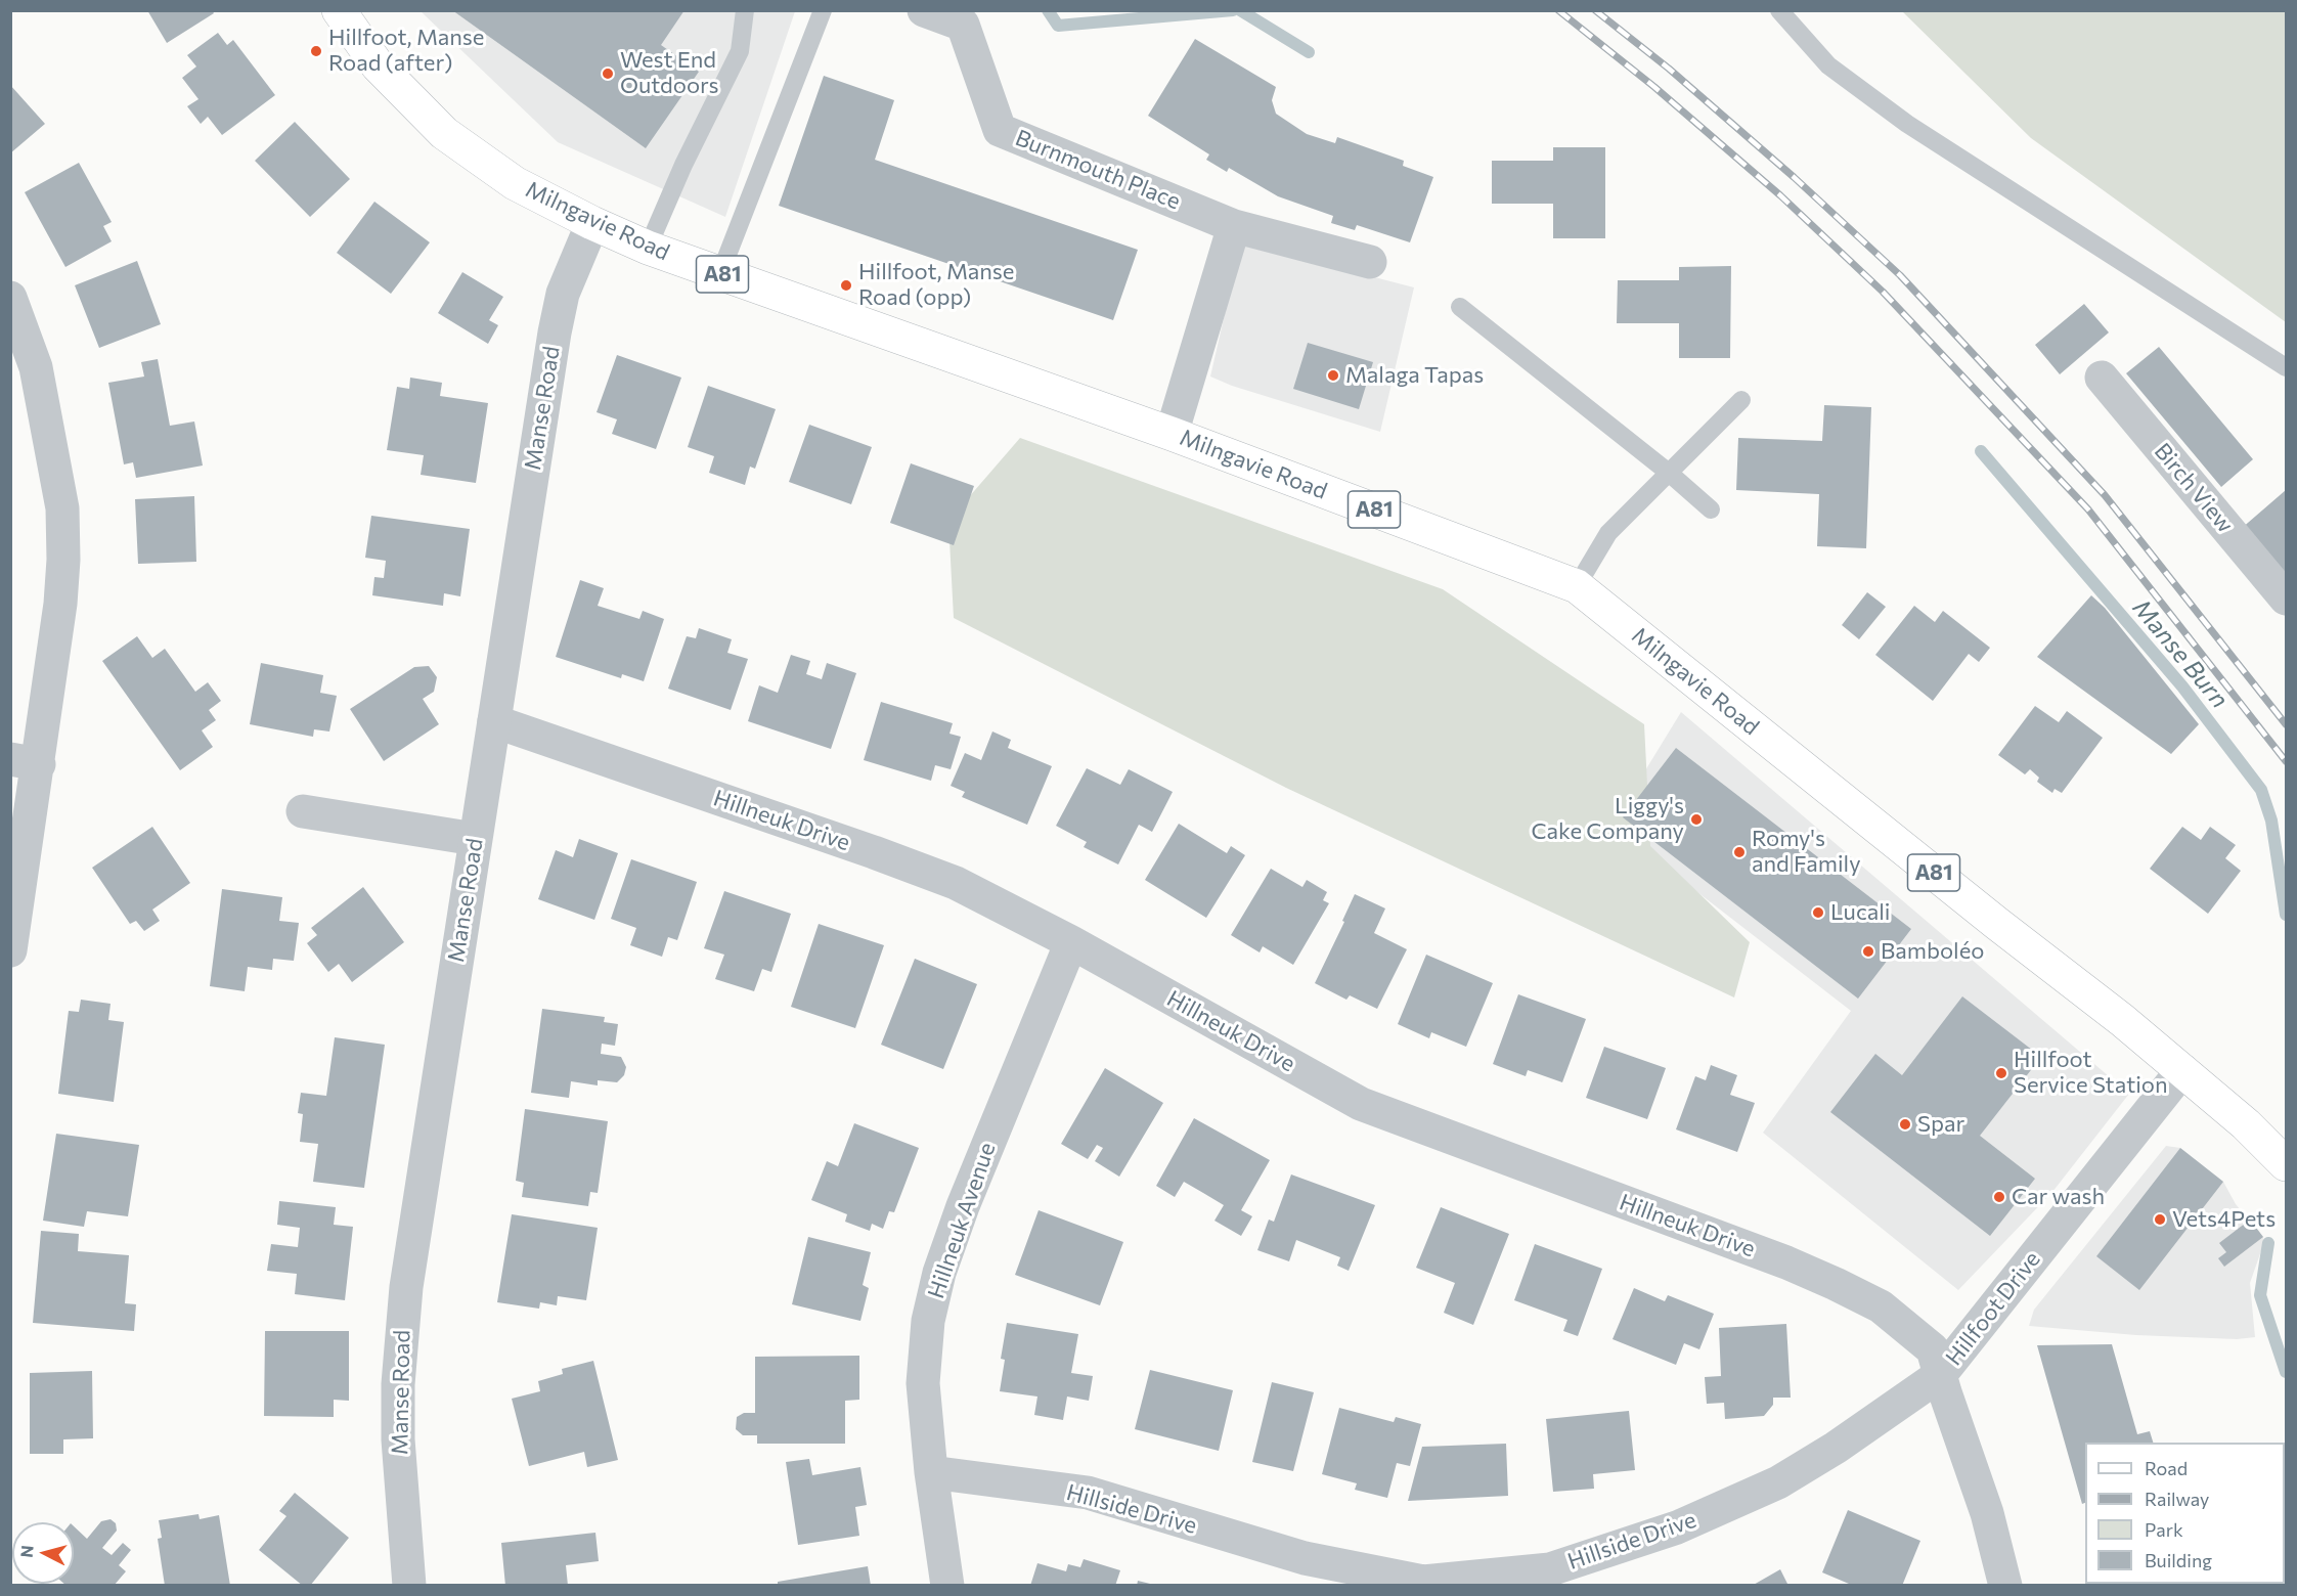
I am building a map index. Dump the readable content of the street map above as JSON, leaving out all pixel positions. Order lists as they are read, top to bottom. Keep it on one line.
{"streets":{"main road":["Milngavie Road","A81"],"street":["Burnmouth Place","Manse Road","Birch View","Hillneuk Drive","Hillneuk Avenue","Hillfoot Drive","Hillside Drive"]},"crossings":[["Milngavie Road","Manse Road"],["Milngavie Road","Hillfoot Drive"],["Manse Road","Hillneuk Drive"],["Hillneuk Drive","Hillneuk Avenue"],["Hillneuk Drive","Hillfoot Drive"],["Hillneuk Drive","Hillside Drive"],["Hillneuk Avenue","Hillside Drive"],["Hillfoot Drive","Hillside Drive"]],"water":["Manse Burn"],"places":["Hillfoot, Manse Road (after)","West End Outdoors","Hillfoot, Manse Road (opp)","Malaga Tapas","Liggy's Cake Company","Romy's and Family","Lucali","Bamboléo","Hillfoot Service Station","Spar","Car wash","Vets4Pets"],"legend":["Road","Railway","Park","Building"],"north":"left"}
